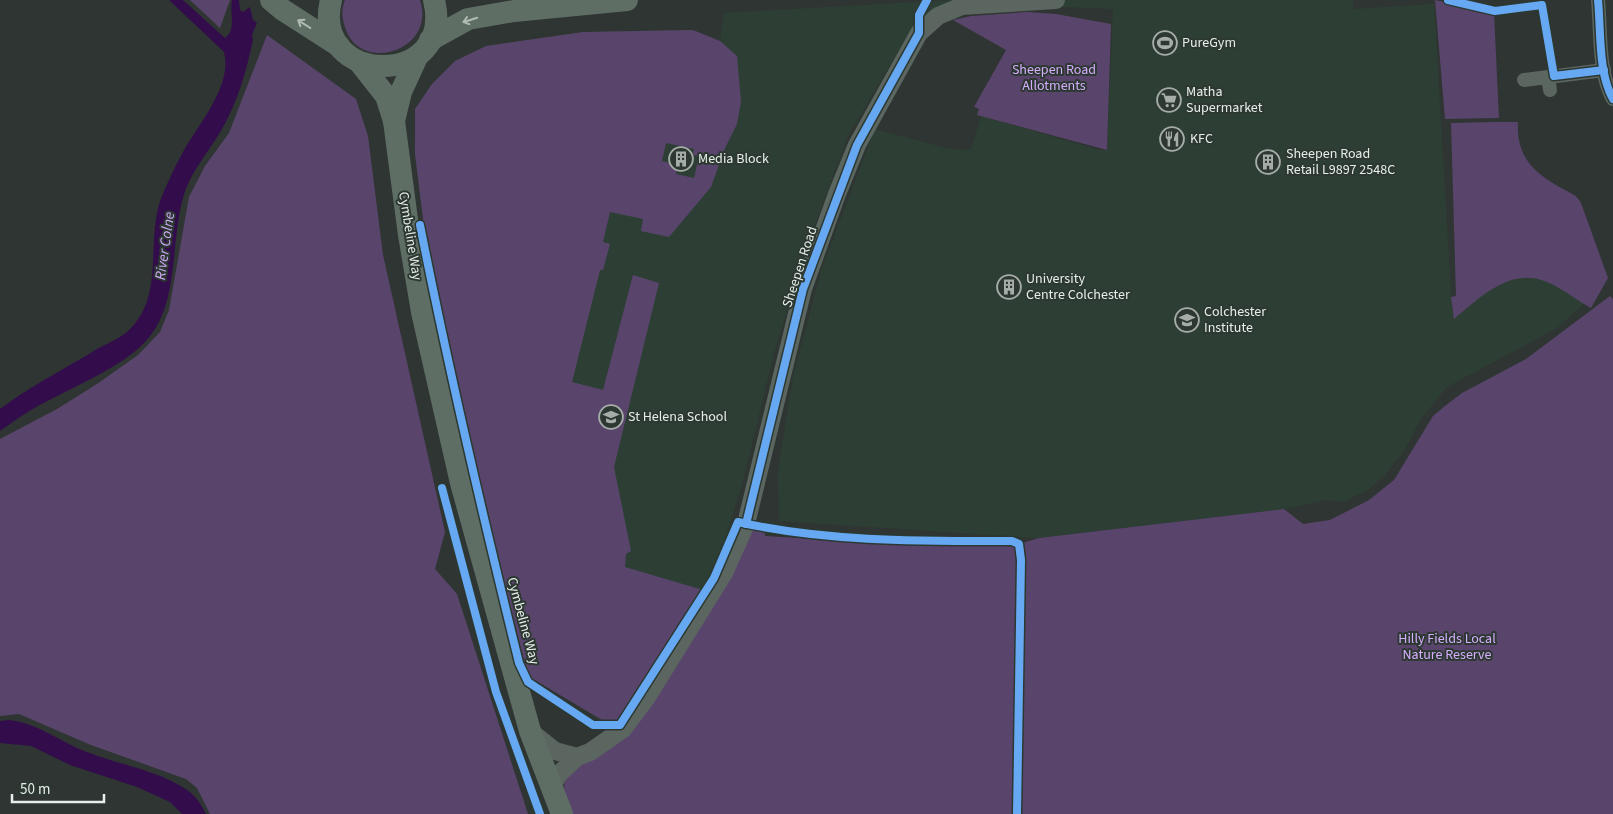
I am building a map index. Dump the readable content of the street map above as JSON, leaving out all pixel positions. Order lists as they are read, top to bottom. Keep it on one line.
{"streets":{"main road":["Cymbeline Way"],"street":["Sheepen Road"]},"crossings":[["Cymbeline Way","Sheepen Road"]],"water":["River Colne"],"parks":["Sheepen Road Allotments","Hilly Fields Local Nature Reserve"],"places":{"sports":["PureGym"],"supermarket":["Matha Supermarket"],"restaurant":["KFC"],"building":["Media Block","Sheepen Road Retail L9897 2548C","University Centre Colchester"],"school or university":["Colchester Institute","St Helena School"]},"scale_bar":"50 m"}
